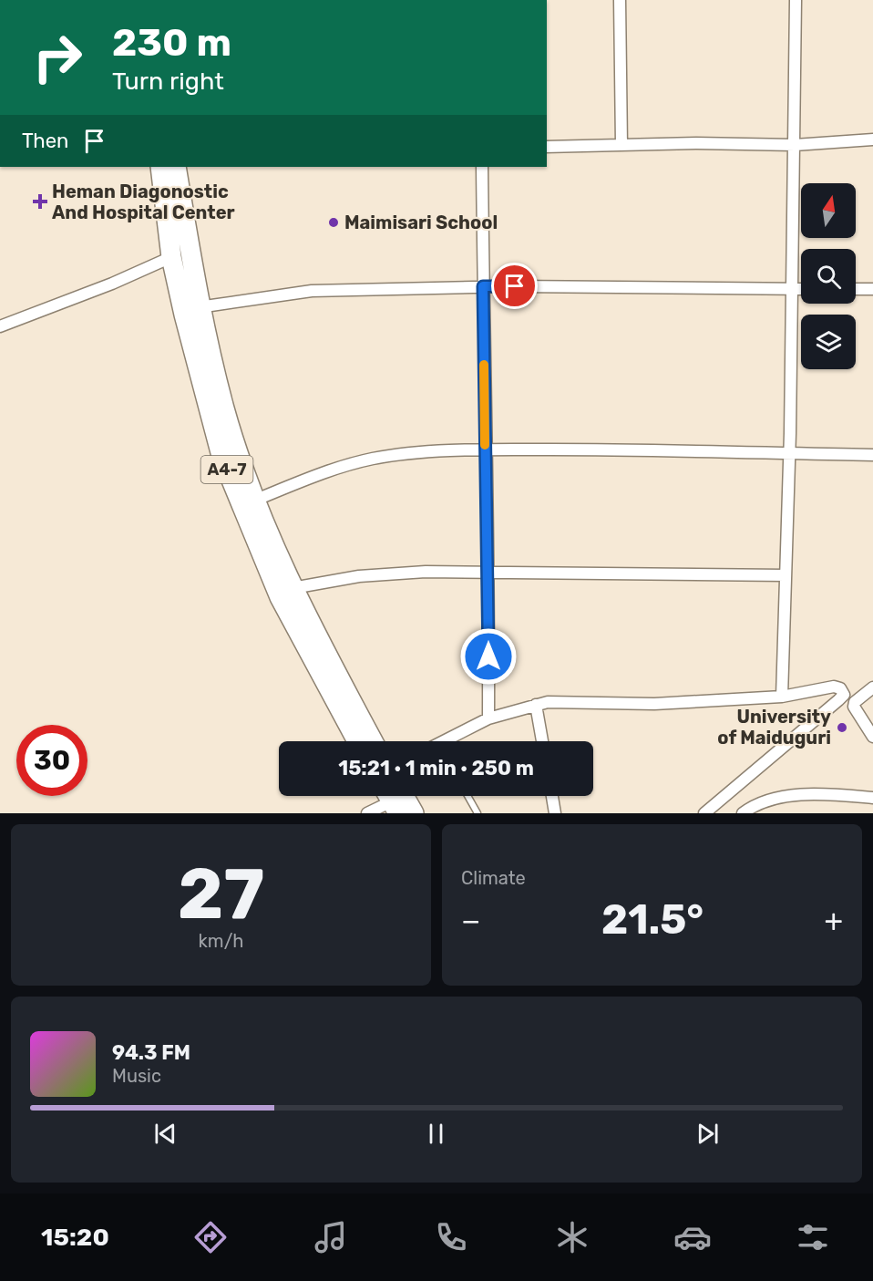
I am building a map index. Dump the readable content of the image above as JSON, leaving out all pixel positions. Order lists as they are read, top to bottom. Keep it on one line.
{"streets":{"highway":["A4-7"]},"places":{"health":["Heman Diagonostic And Hospital Center"],"other":["Maimisari School","University of Maiduguri"]},"north":"top","page":{"turn":["230 m","Turn right"],"then":"Then","limit":"30","trip":"15:21 · 1 min · 250 m","tile":[["27","km/h"],"Climate"],"heat":["−","21.5°","+"],"song":["94.3 FM","Music"],"tabs":"15:20"}}
